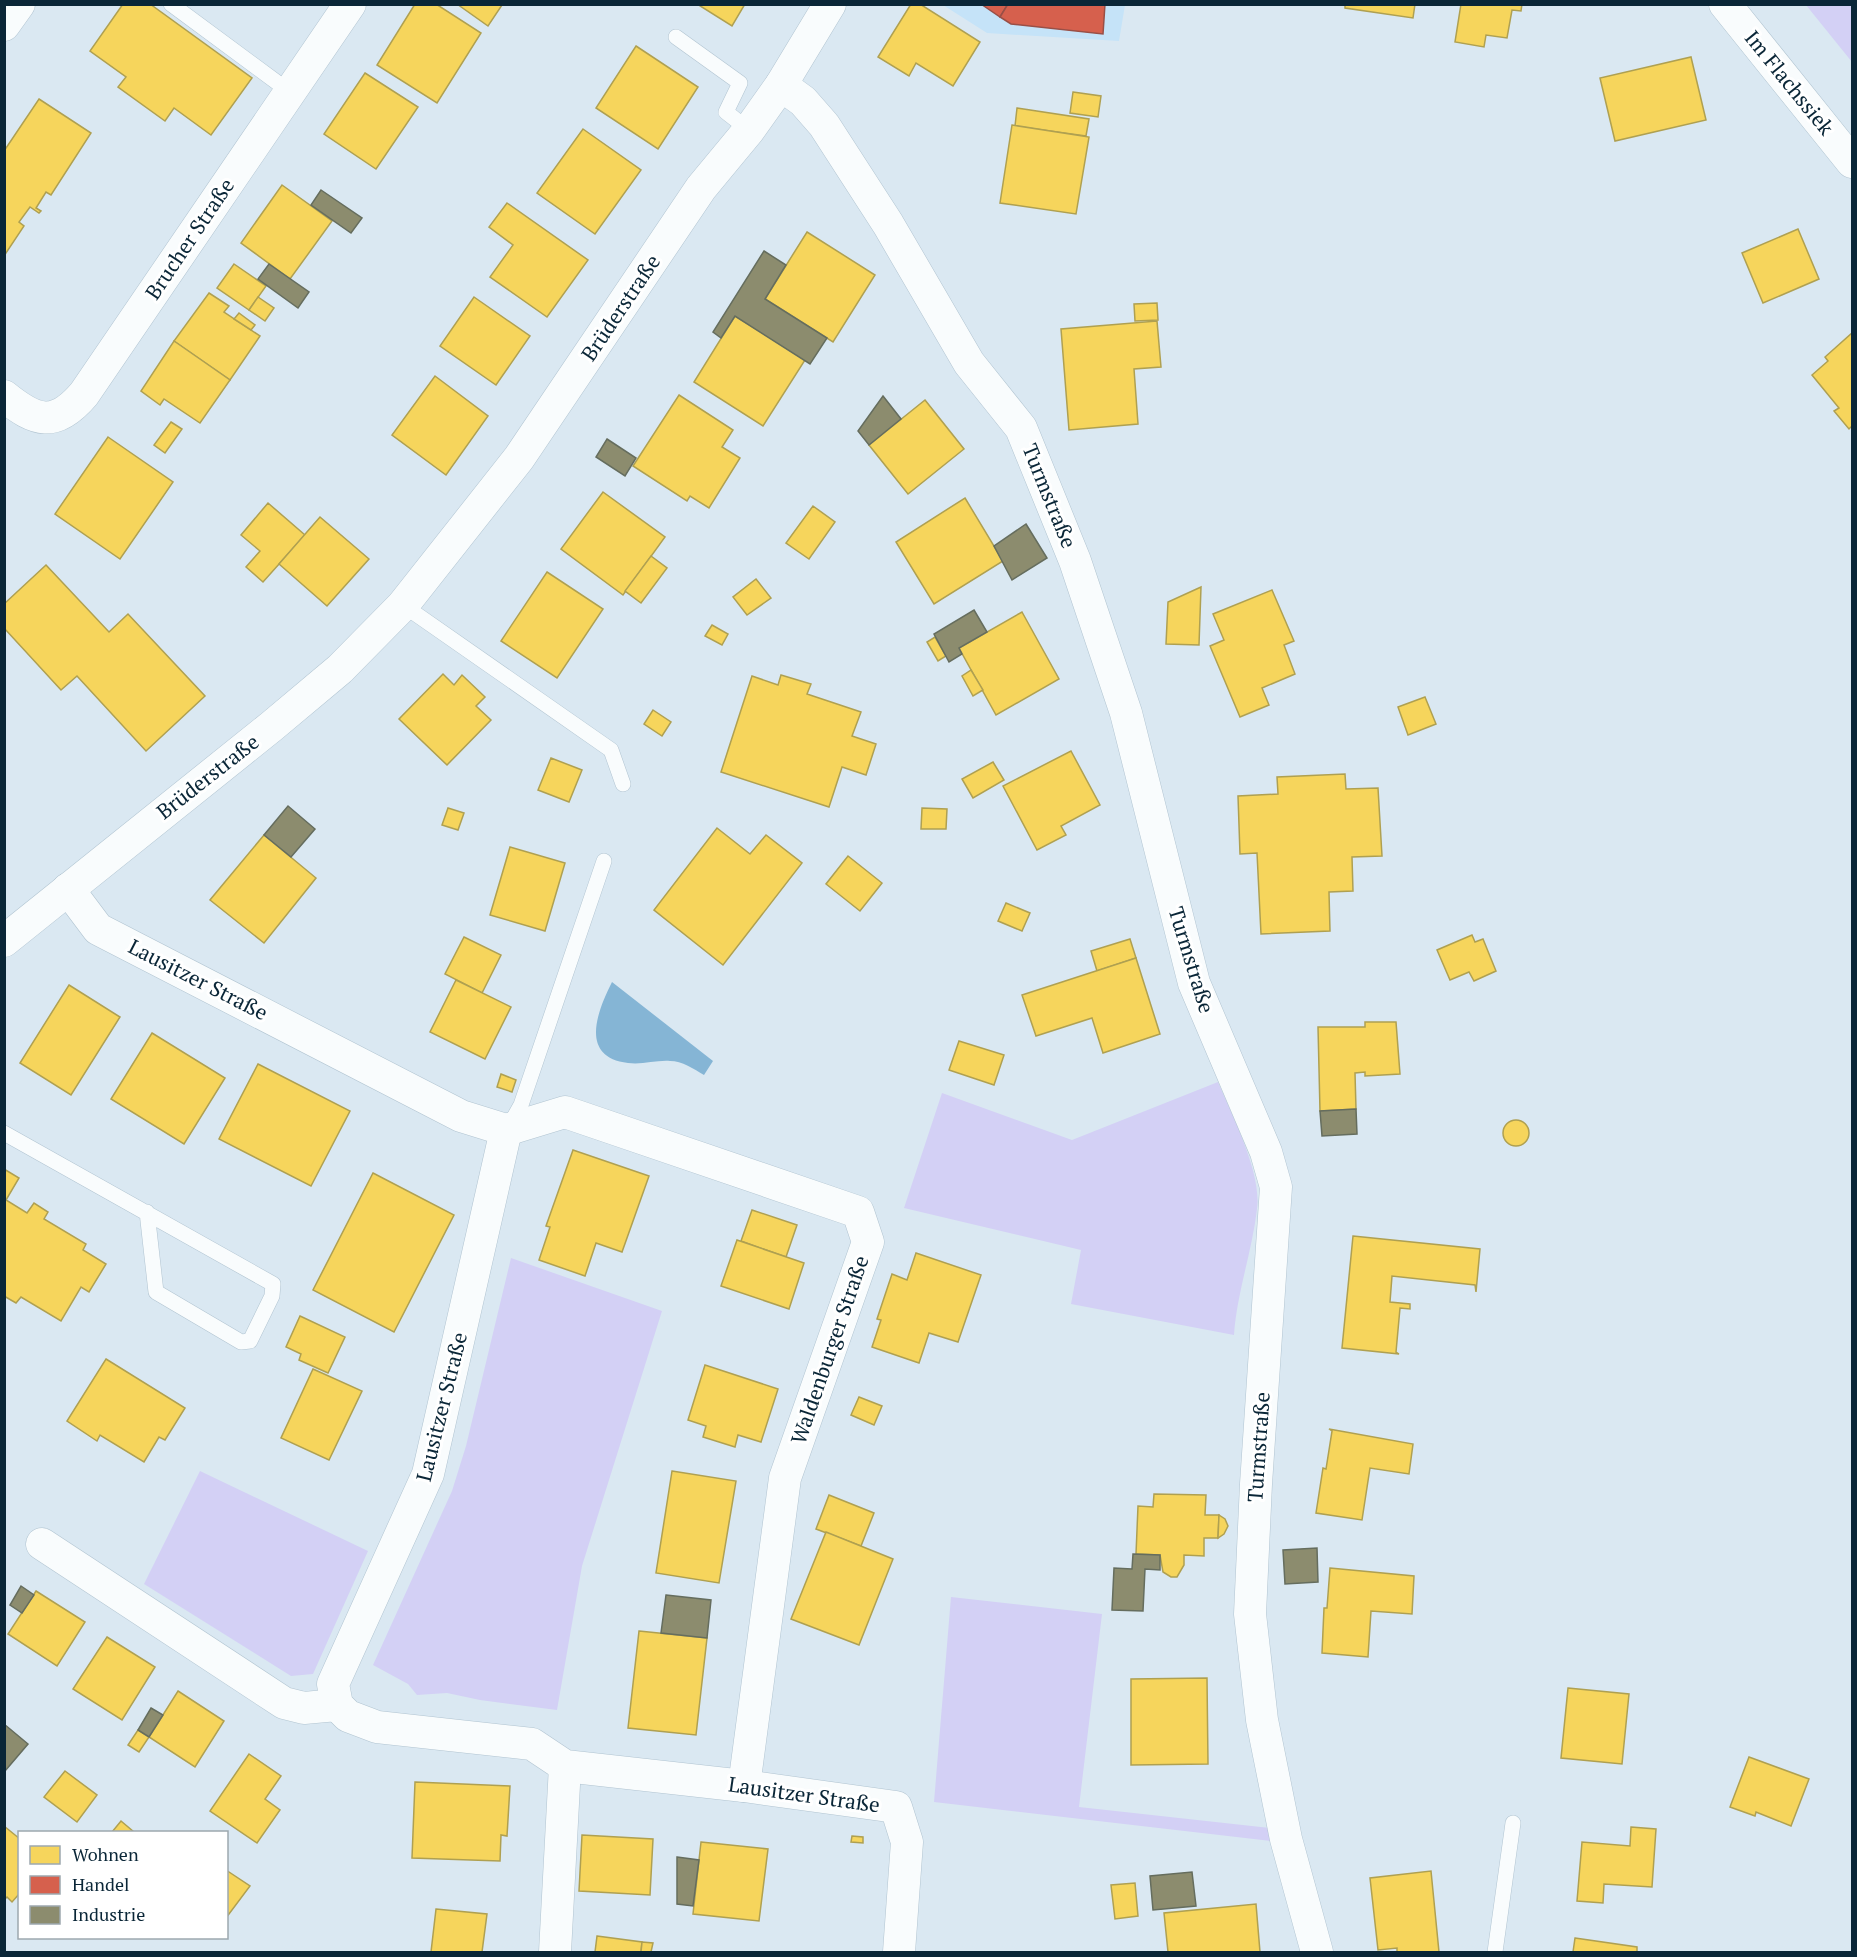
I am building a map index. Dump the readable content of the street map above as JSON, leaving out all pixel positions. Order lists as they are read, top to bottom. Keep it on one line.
{"streets":{"street":["Im Flachssiek","Brucher Straße","Brüderstraße","Turmstraße","Lausitzer Straße","Waldenburger Straße"]},"crossings":[["Brüderstraße","Turmstraße"],["Brüderstraße","Lausitzer Straße"],["Lausitzer Straße","Waldenburger Straße"]],"legend":["Wohnen","Handel","Industrie"]}
